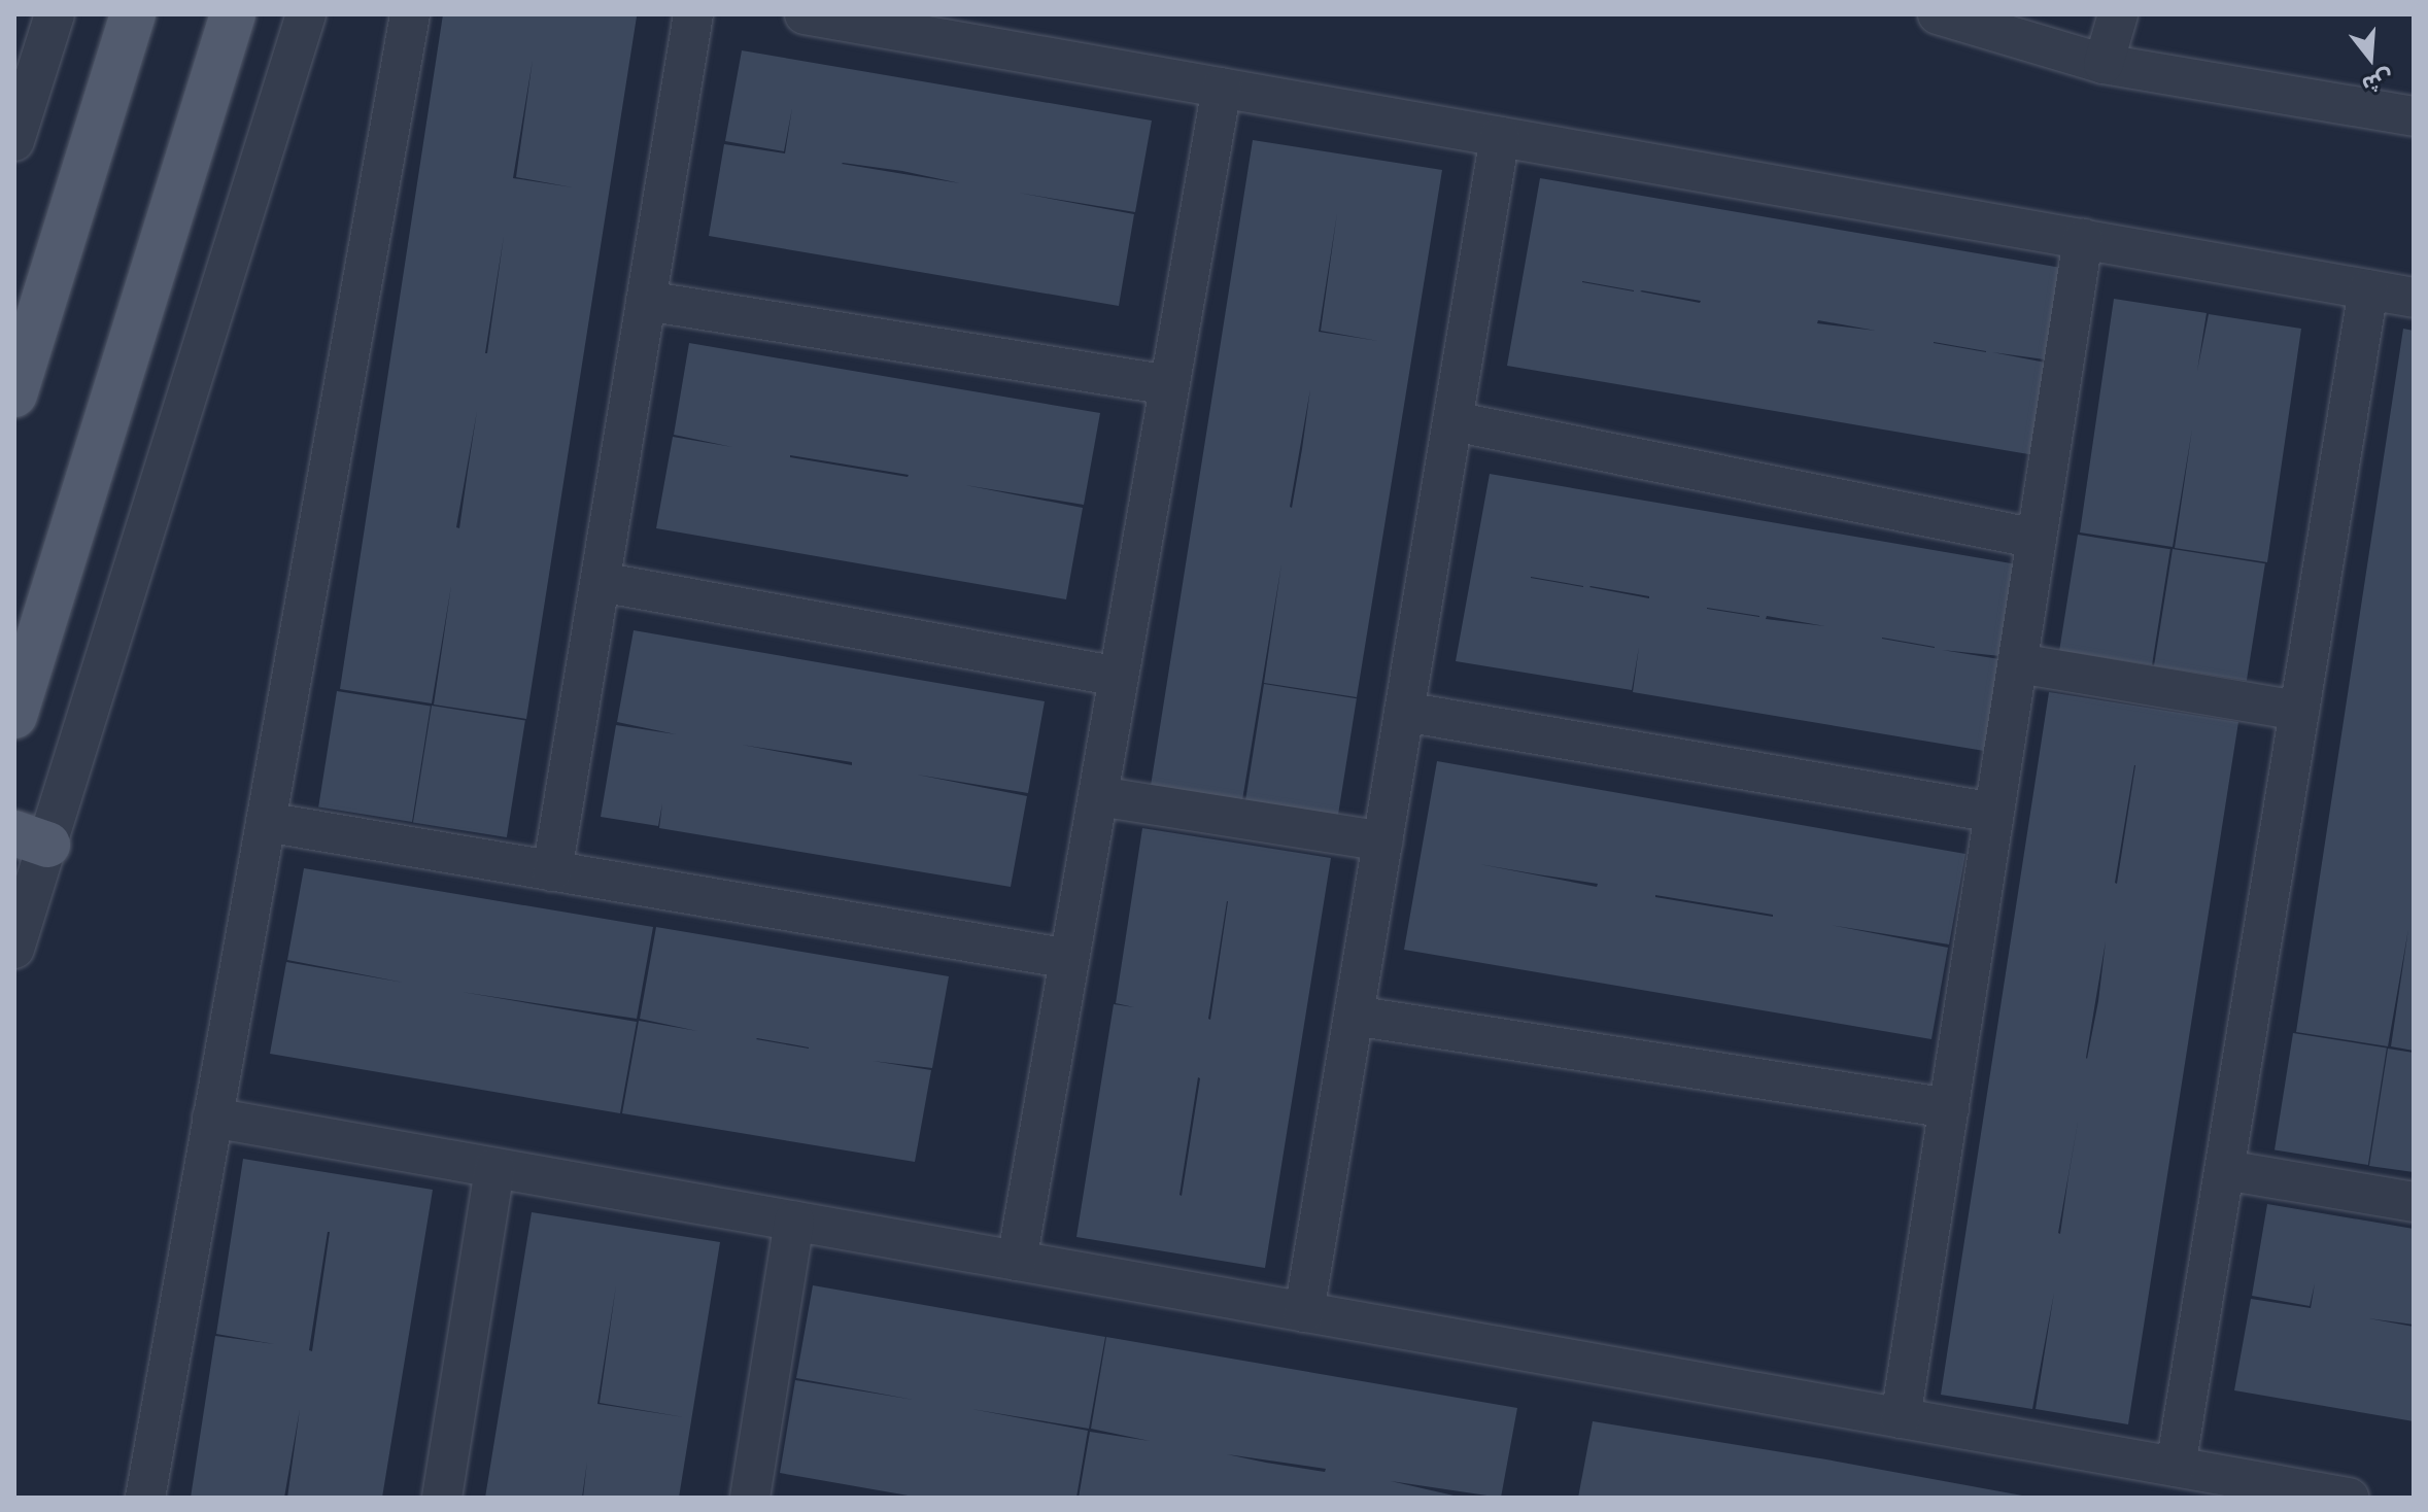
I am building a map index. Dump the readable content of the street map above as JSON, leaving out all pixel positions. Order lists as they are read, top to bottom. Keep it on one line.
{"north":"bottom"}
